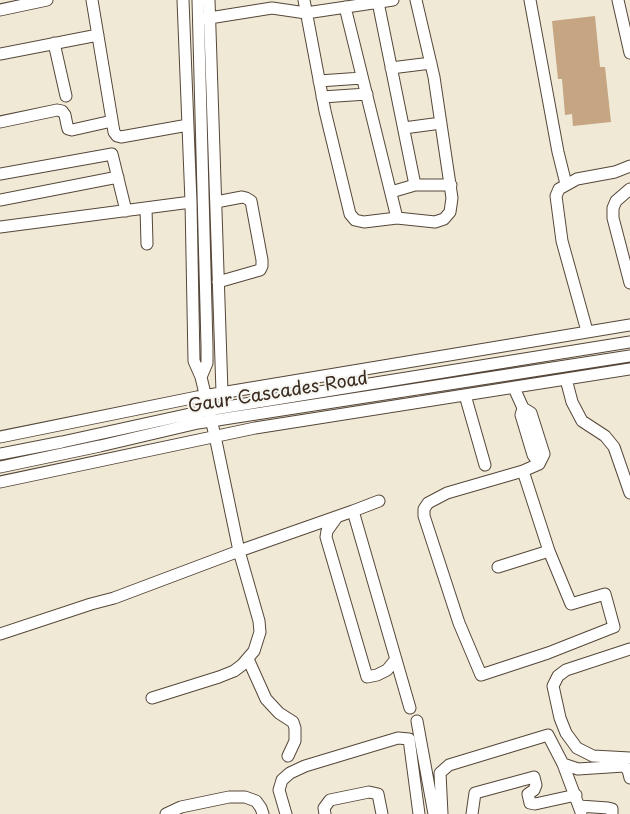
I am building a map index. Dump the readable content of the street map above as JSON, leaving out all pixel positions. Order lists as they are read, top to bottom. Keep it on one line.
{"streets":{"street":["Gaur Cascades Road"]}}
